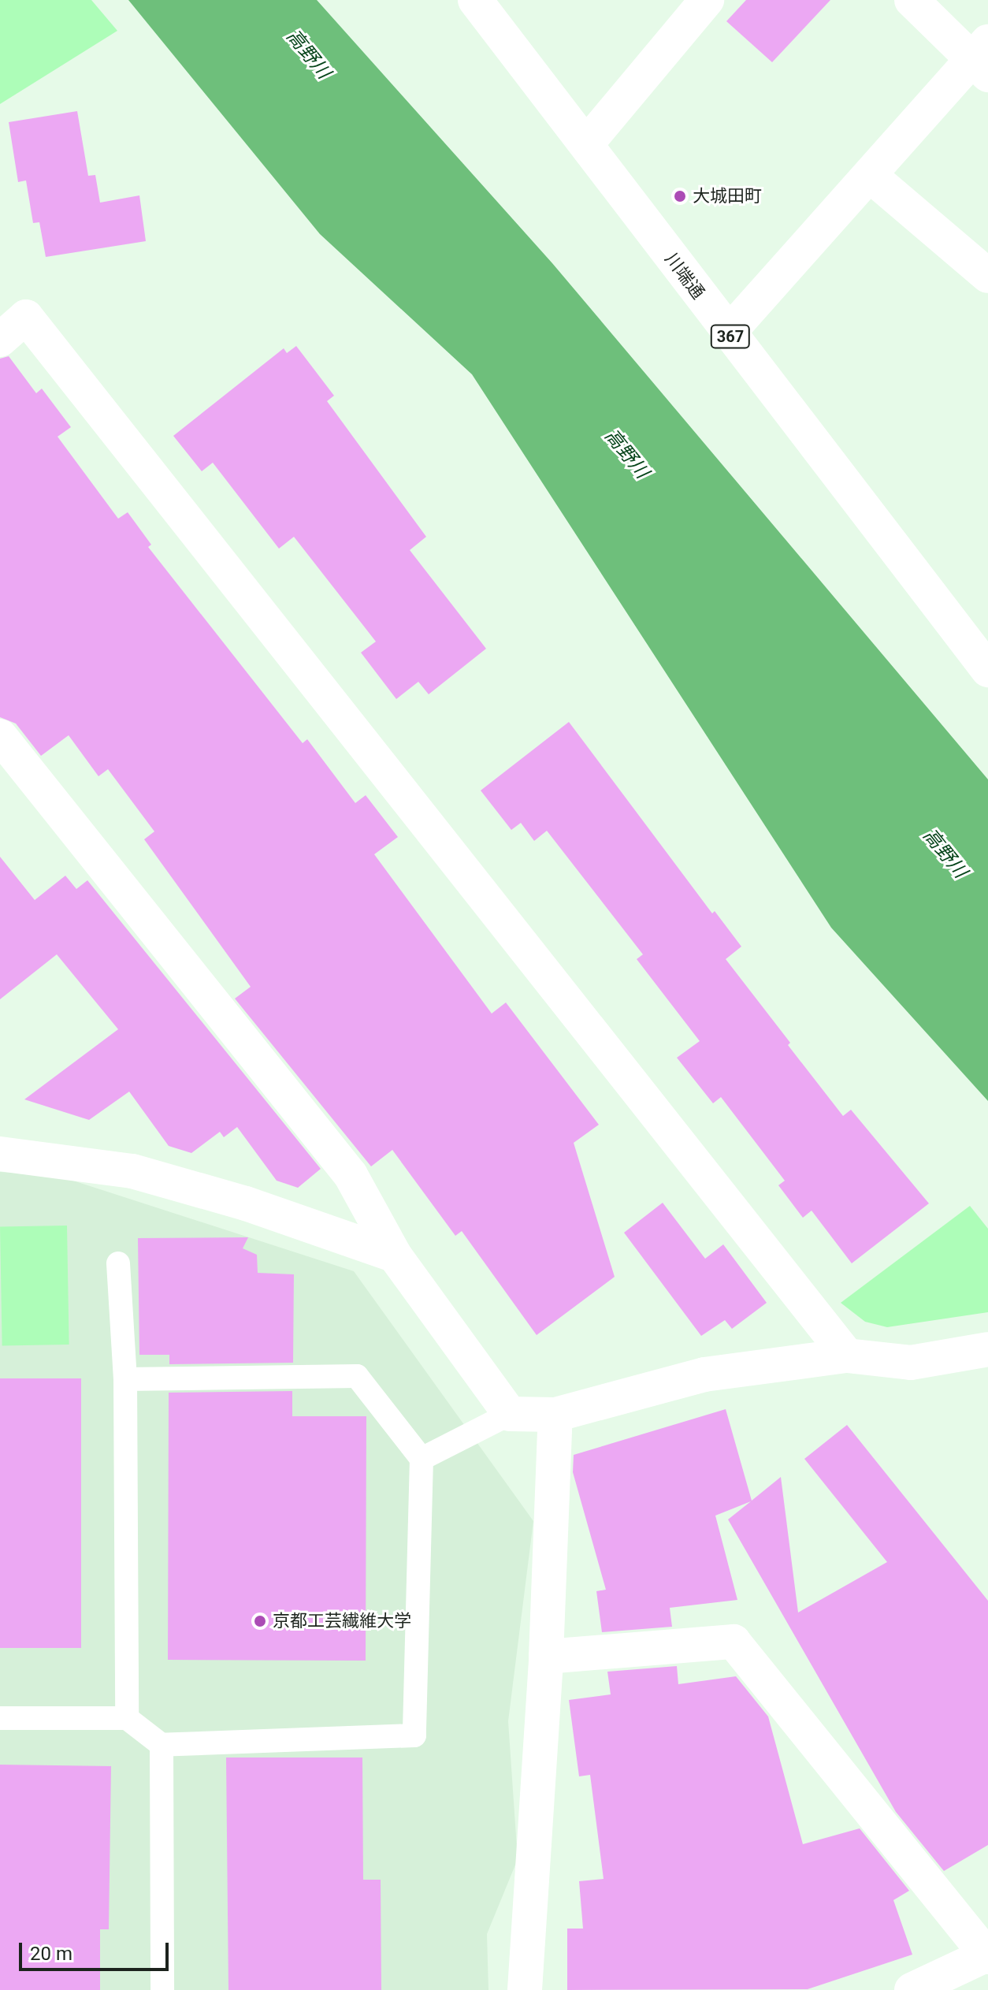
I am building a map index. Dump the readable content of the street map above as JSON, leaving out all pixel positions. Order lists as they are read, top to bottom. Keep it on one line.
{"streets":{"main road":["川端通","367"]},"water":["高野川"],"places":["大城田町","京都工芸繊維大学"],"scale_bar":"20 m"}
